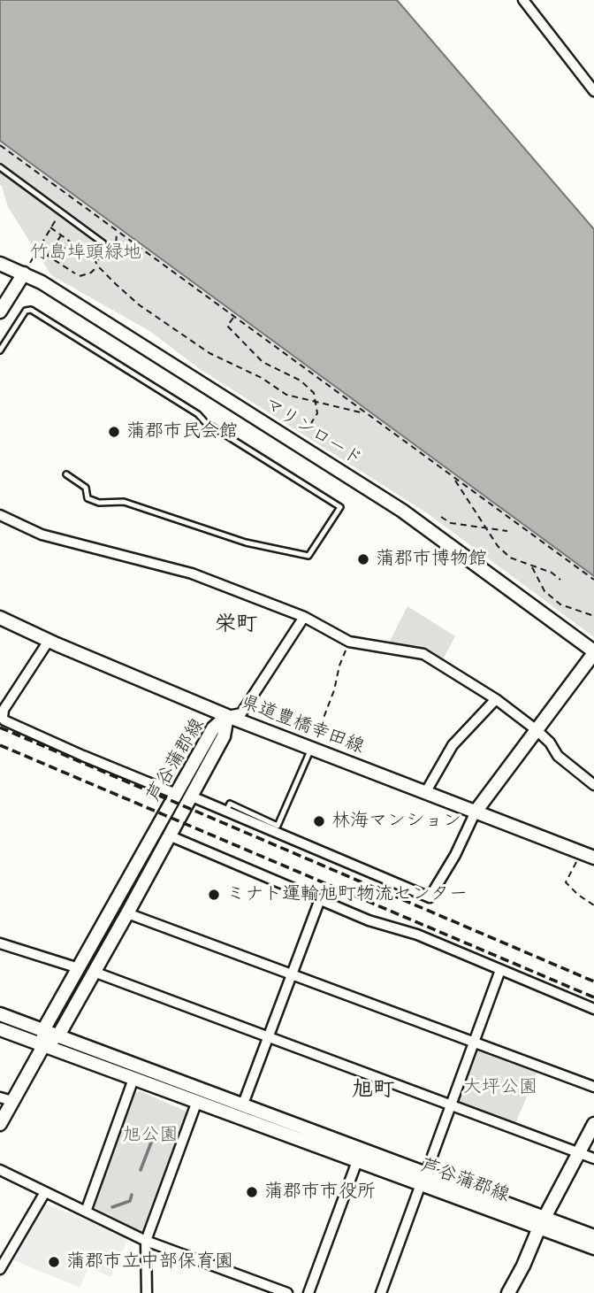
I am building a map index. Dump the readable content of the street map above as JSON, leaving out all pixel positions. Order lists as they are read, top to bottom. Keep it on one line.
{"streets":{"main road":["マリンロード","県道豊橋幸田線","芦谷蒲郡線"]},"crossings":[["県道豊橋幸田線","芦谷蒲郡線"]],"districts":["栄町","旭町"],"parks":["竹島埠頭緑地","大坪公園","旭公園"],"places":["蒲郡市民会館","蒲郡市博物館","林海マンション","ミナト運輸旭町物流センター","蒲郡市市役所","蒲郡市立中部保育園"]}
